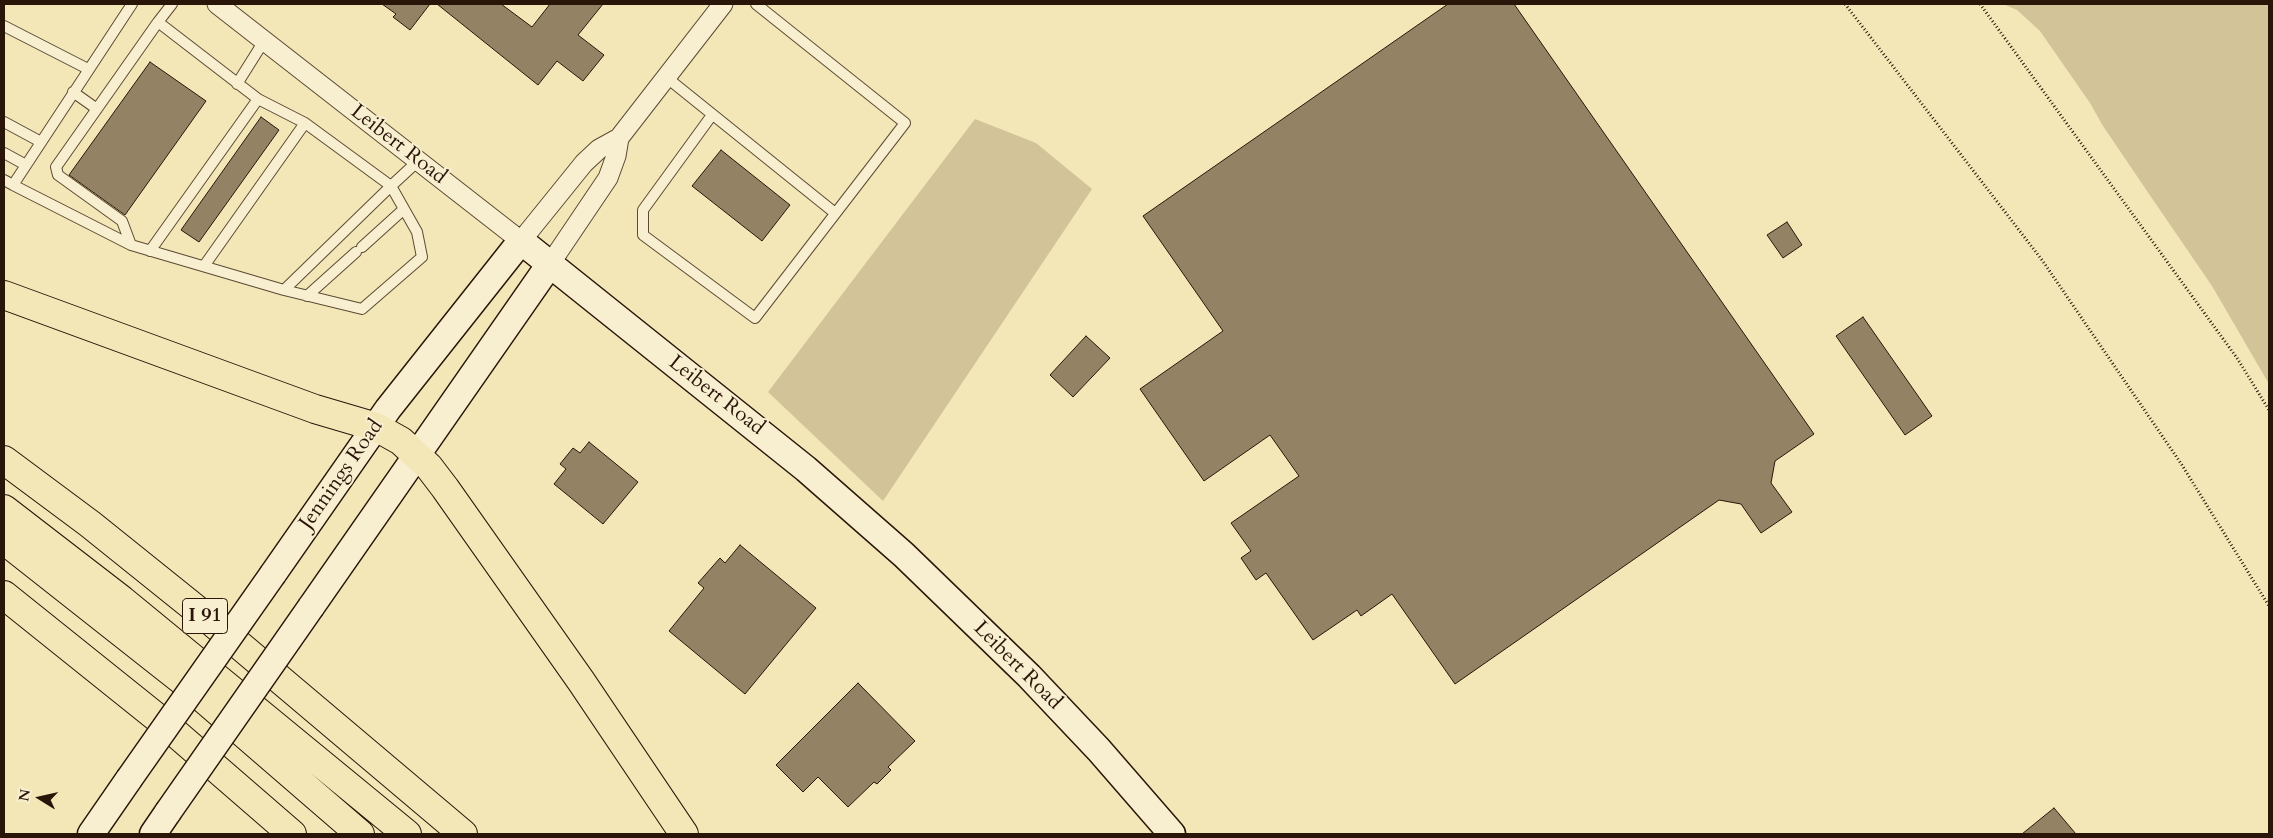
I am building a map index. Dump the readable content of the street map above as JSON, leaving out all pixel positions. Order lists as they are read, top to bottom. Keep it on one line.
{"streets":{"highway":["I 91"],"street":["Leibert Road","Jennings Road"]},"crossings":[["Leibert Road","Jennings Road"]],"north":"left"}
